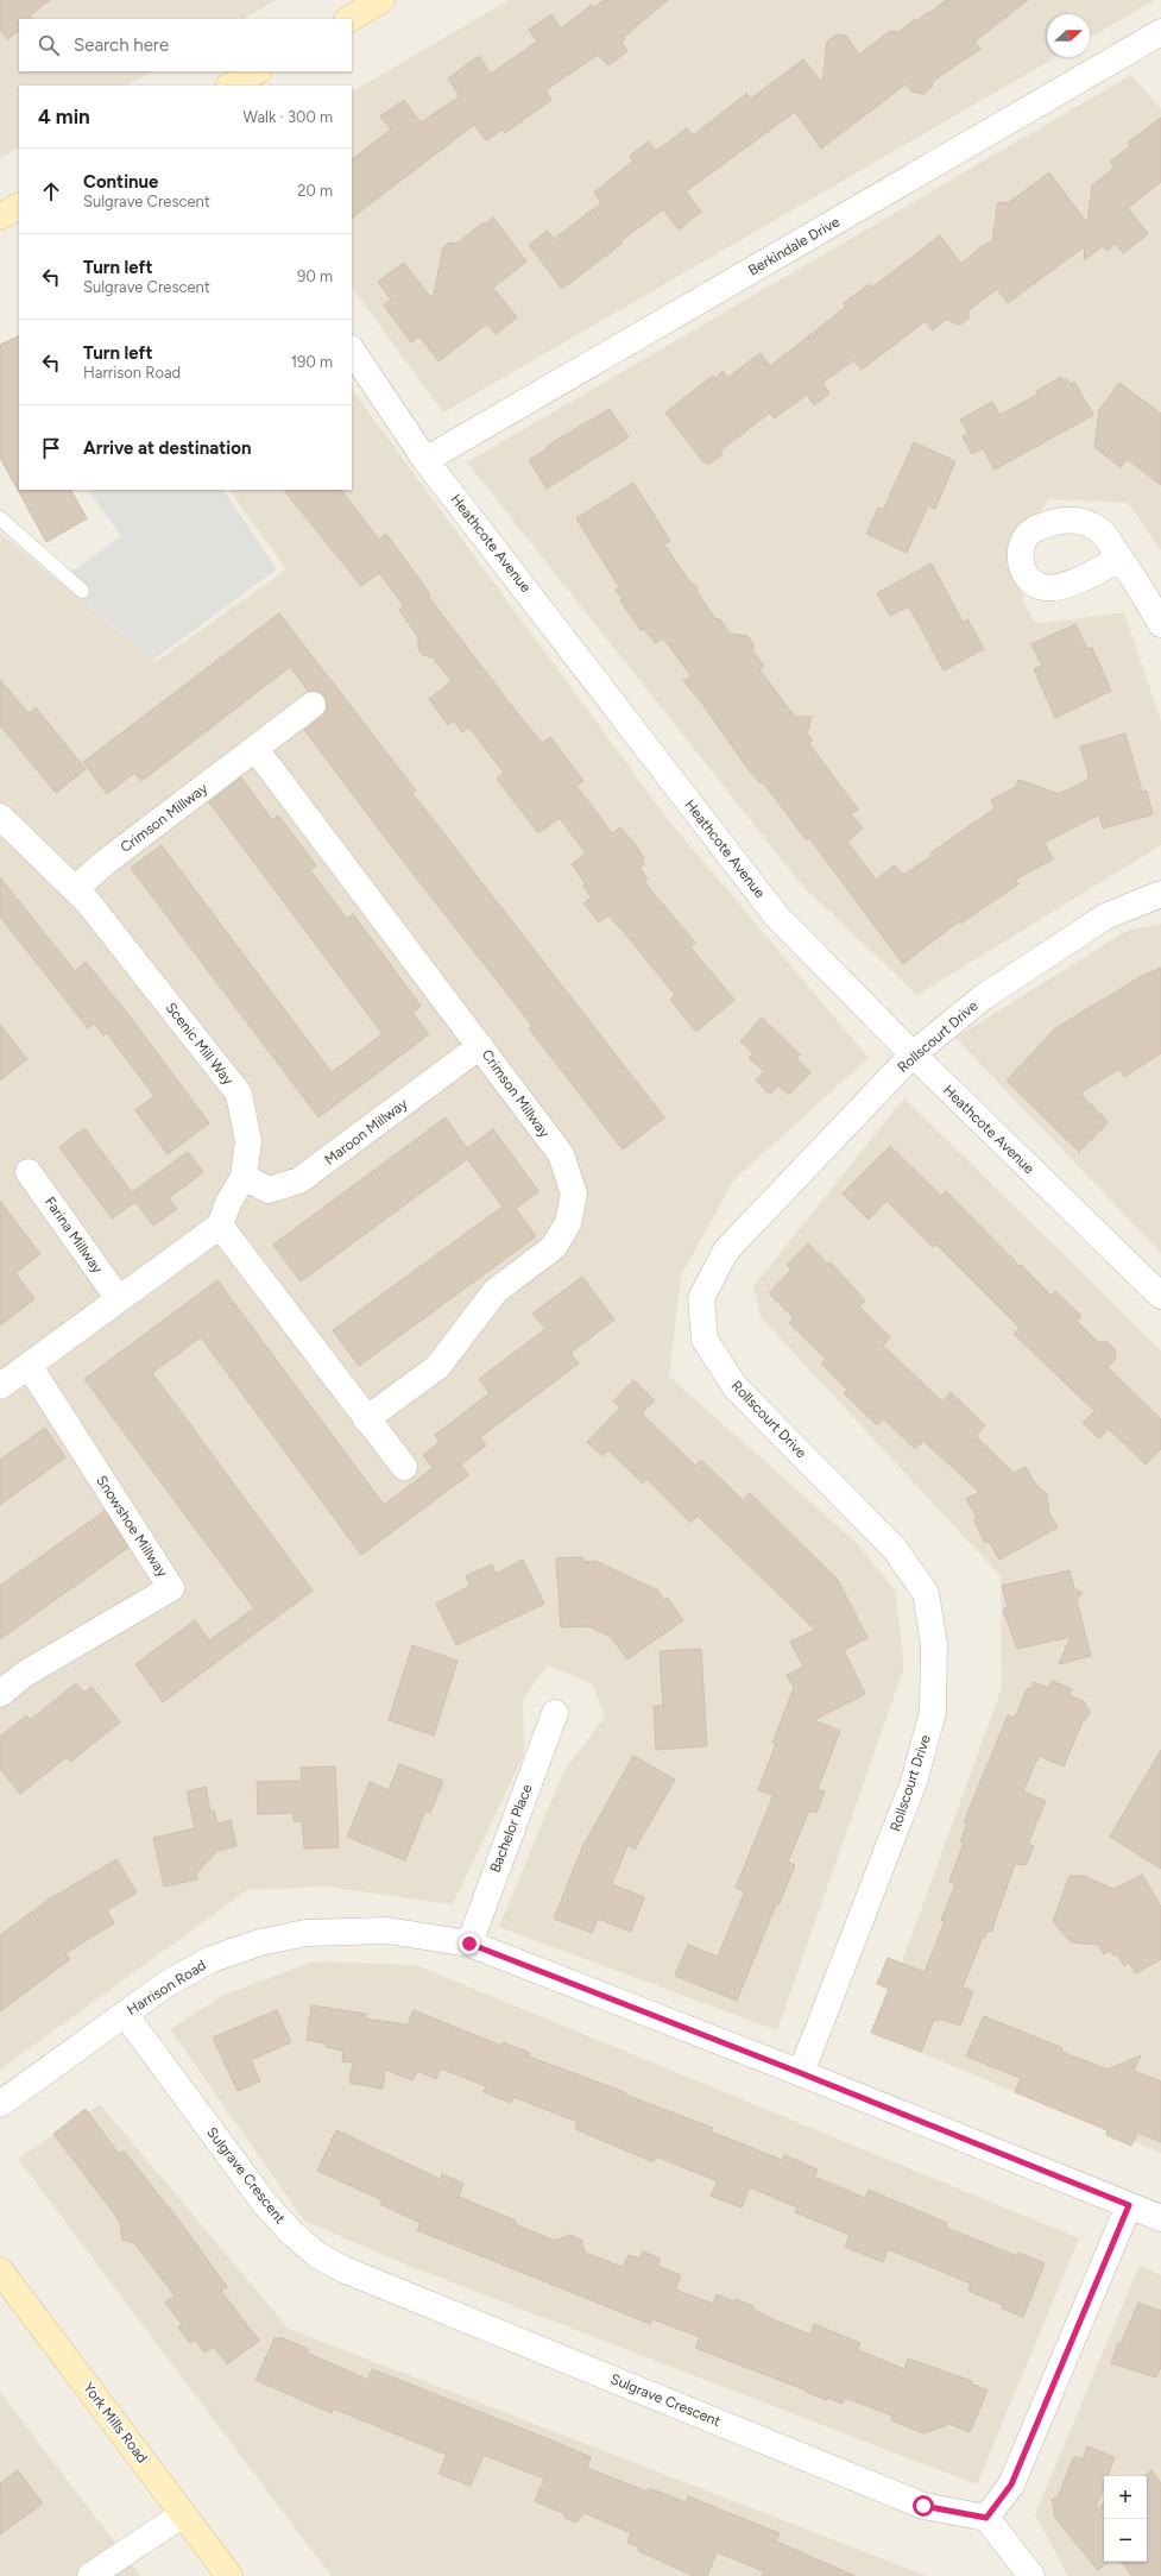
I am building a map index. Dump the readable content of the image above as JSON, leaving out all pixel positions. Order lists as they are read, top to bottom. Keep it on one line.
{"streets":{"main road":["York Mills Road"],"street":["Berkindale Drive","Heathcote Avenue","Crimson Millway","Rollscourt Drive","Scenic Mill Way","Maroon Millway","Farina Millway","Snowshoe Millway","Bachelor Place","Harrison Road","Sulgrave Crescent"]},"crossings":[["Berkindale Drive","Heathcote Avenue"],["Heathcote Avenue","Rollscourt Drive"],["Crimson Millway","Scenic Mill Way"],["Crimson Millway","Maroon Millway"],["Rollscourt Drive","Harrison Road"],["Scenic Mill Way","Maroon Millway"],["Bachelor Place","Harrison Road"],["Harrison Road","Sulgrave Crescent"]],"north":"right","page":{"search":"Search here","heading":["4 min","Walk · 300 m"],"list":[["Continue","Sulgrave Crescent","20 m"],["Turn left","Sulgrave Crescent","90 m"],["Turn left","Harrison Road","190 m"],"Arrive at destination"],"map_buttons":["+","−"]}}
